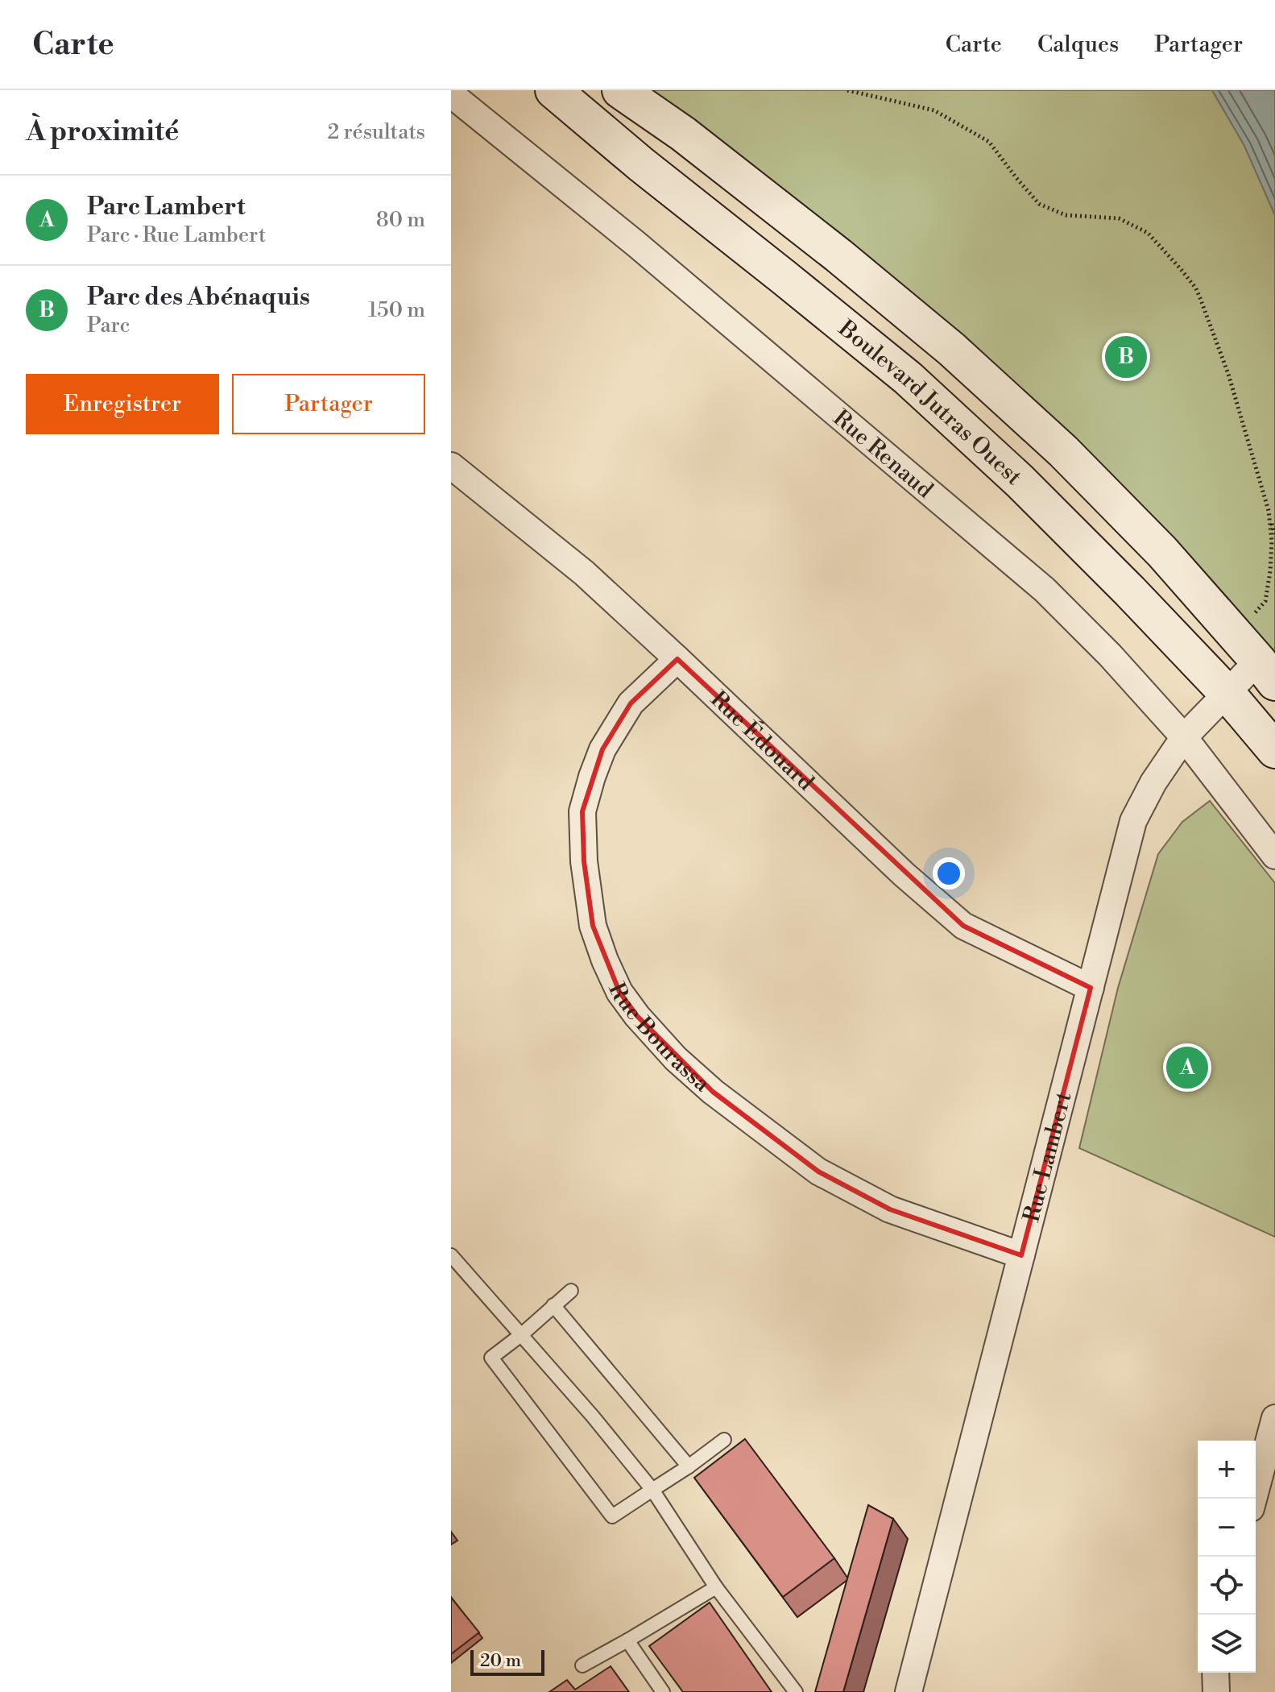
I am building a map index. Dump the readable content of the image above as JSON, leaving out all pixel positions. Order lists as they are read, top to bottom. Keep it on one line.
{"streets":{"main road":["Boulevard Jutras Ouest"],"street":["Rue Renaud","Rue Édouard","Rue Bourassa","Rue Lambert"]},"crossings":[["Boulevard Jutras Ouest","Rue Lambert"],["Rue Renaud","Rue Lambert"],["Rue Édouard","Rue Bourassa"],["Rue Édouard","Rue Lambert"],["Rue Bourassa","Rue Lambert"]],"scale_bar":"20 m","page":{"header":"Carte","nav":["Carte","Calques","Partager"],"heading":["À proximité","2 résultats"],"list":[{"mark":"A","name":"Parc Lambert","note":"Parc · Rue Lambert","value":"80 m"},{"mark":"B","name":"Parc des Abénaquis","note":"Parc","value":"150 m"}],"pins":["B","A"],"buttons":["Enregistrer","Partager"],"map_buttons":["+","−"],"scale":"20 m"}}
